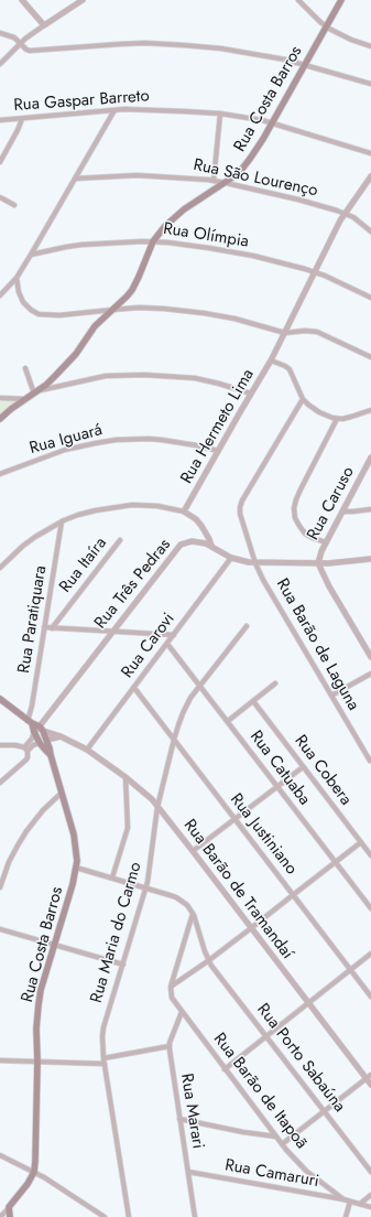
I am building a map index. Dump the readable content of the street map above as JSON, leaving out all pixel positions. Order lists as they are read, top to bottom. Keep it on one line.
{"streets":{"main road":["Rua Costa Barros"],"street":["Rua Gaspar Barreto","Rua São Lourenço","Rua Olímpia","Rua Hermeto Lima","Rua Iguará","Rua Caruso","Rua Itaíra","Rua Três Pedras","Rua Paratiquara","Rua Barão de Laguna","Rua Carovi","Rua Catuaba","Rua Cobera","Rua Justiniano","Rua Barão de Tramandaí","Rua Maria do Carmo","Rua Porto Sabaúna","Rua Barão de Itapoã","Rua Marari","Rua Camaruri"]},"crossings":[["Rua Costa Barros","Rua Gaspar Barreto"],["Rua Costa Barros","Rua São Lourenço"],["Rua Costa Barros","Rua Olímpia"],["Rua Costa Barros","Rua Três Pedras"],["Rua Costa Barros","Rua Paratiquara"],["Rua Costa Barros","Rua Barão de Tramandaí"],["Rua São Lourenço","Rua Hermeto Lima"],["Rua Olímpia","Rua Hermeto Lima"],["Rua Hermeto Lima","Rua Iguará"],["Rua Caruso","Rua Três Pedras"],["Rua Três Pedras","Rua Barão de Laguna"],["Rua Três Pedras","Rua Carovi"],["Rua Três Pedras","Rua Barão de Tramandaí"],["Rua Carovi","Rua Catuaba"],["Rua Carovi","Rua Justiniano"],["Rua Carovi","Rua Barão de Tramandaí"],["Rua Catuaba","Rua Maria do Carmo"],["Rua Justiniano","Rua Maria do Carmo"],["Rua Barão de Tramandaí","Rua Maria do Carmo"],["Rua Barão de Itapoã","Rua Marari"],["Rua Barão de Itapoã","Rua Camaruri"],["Rua Marari","Rua Camaruri"]]}
